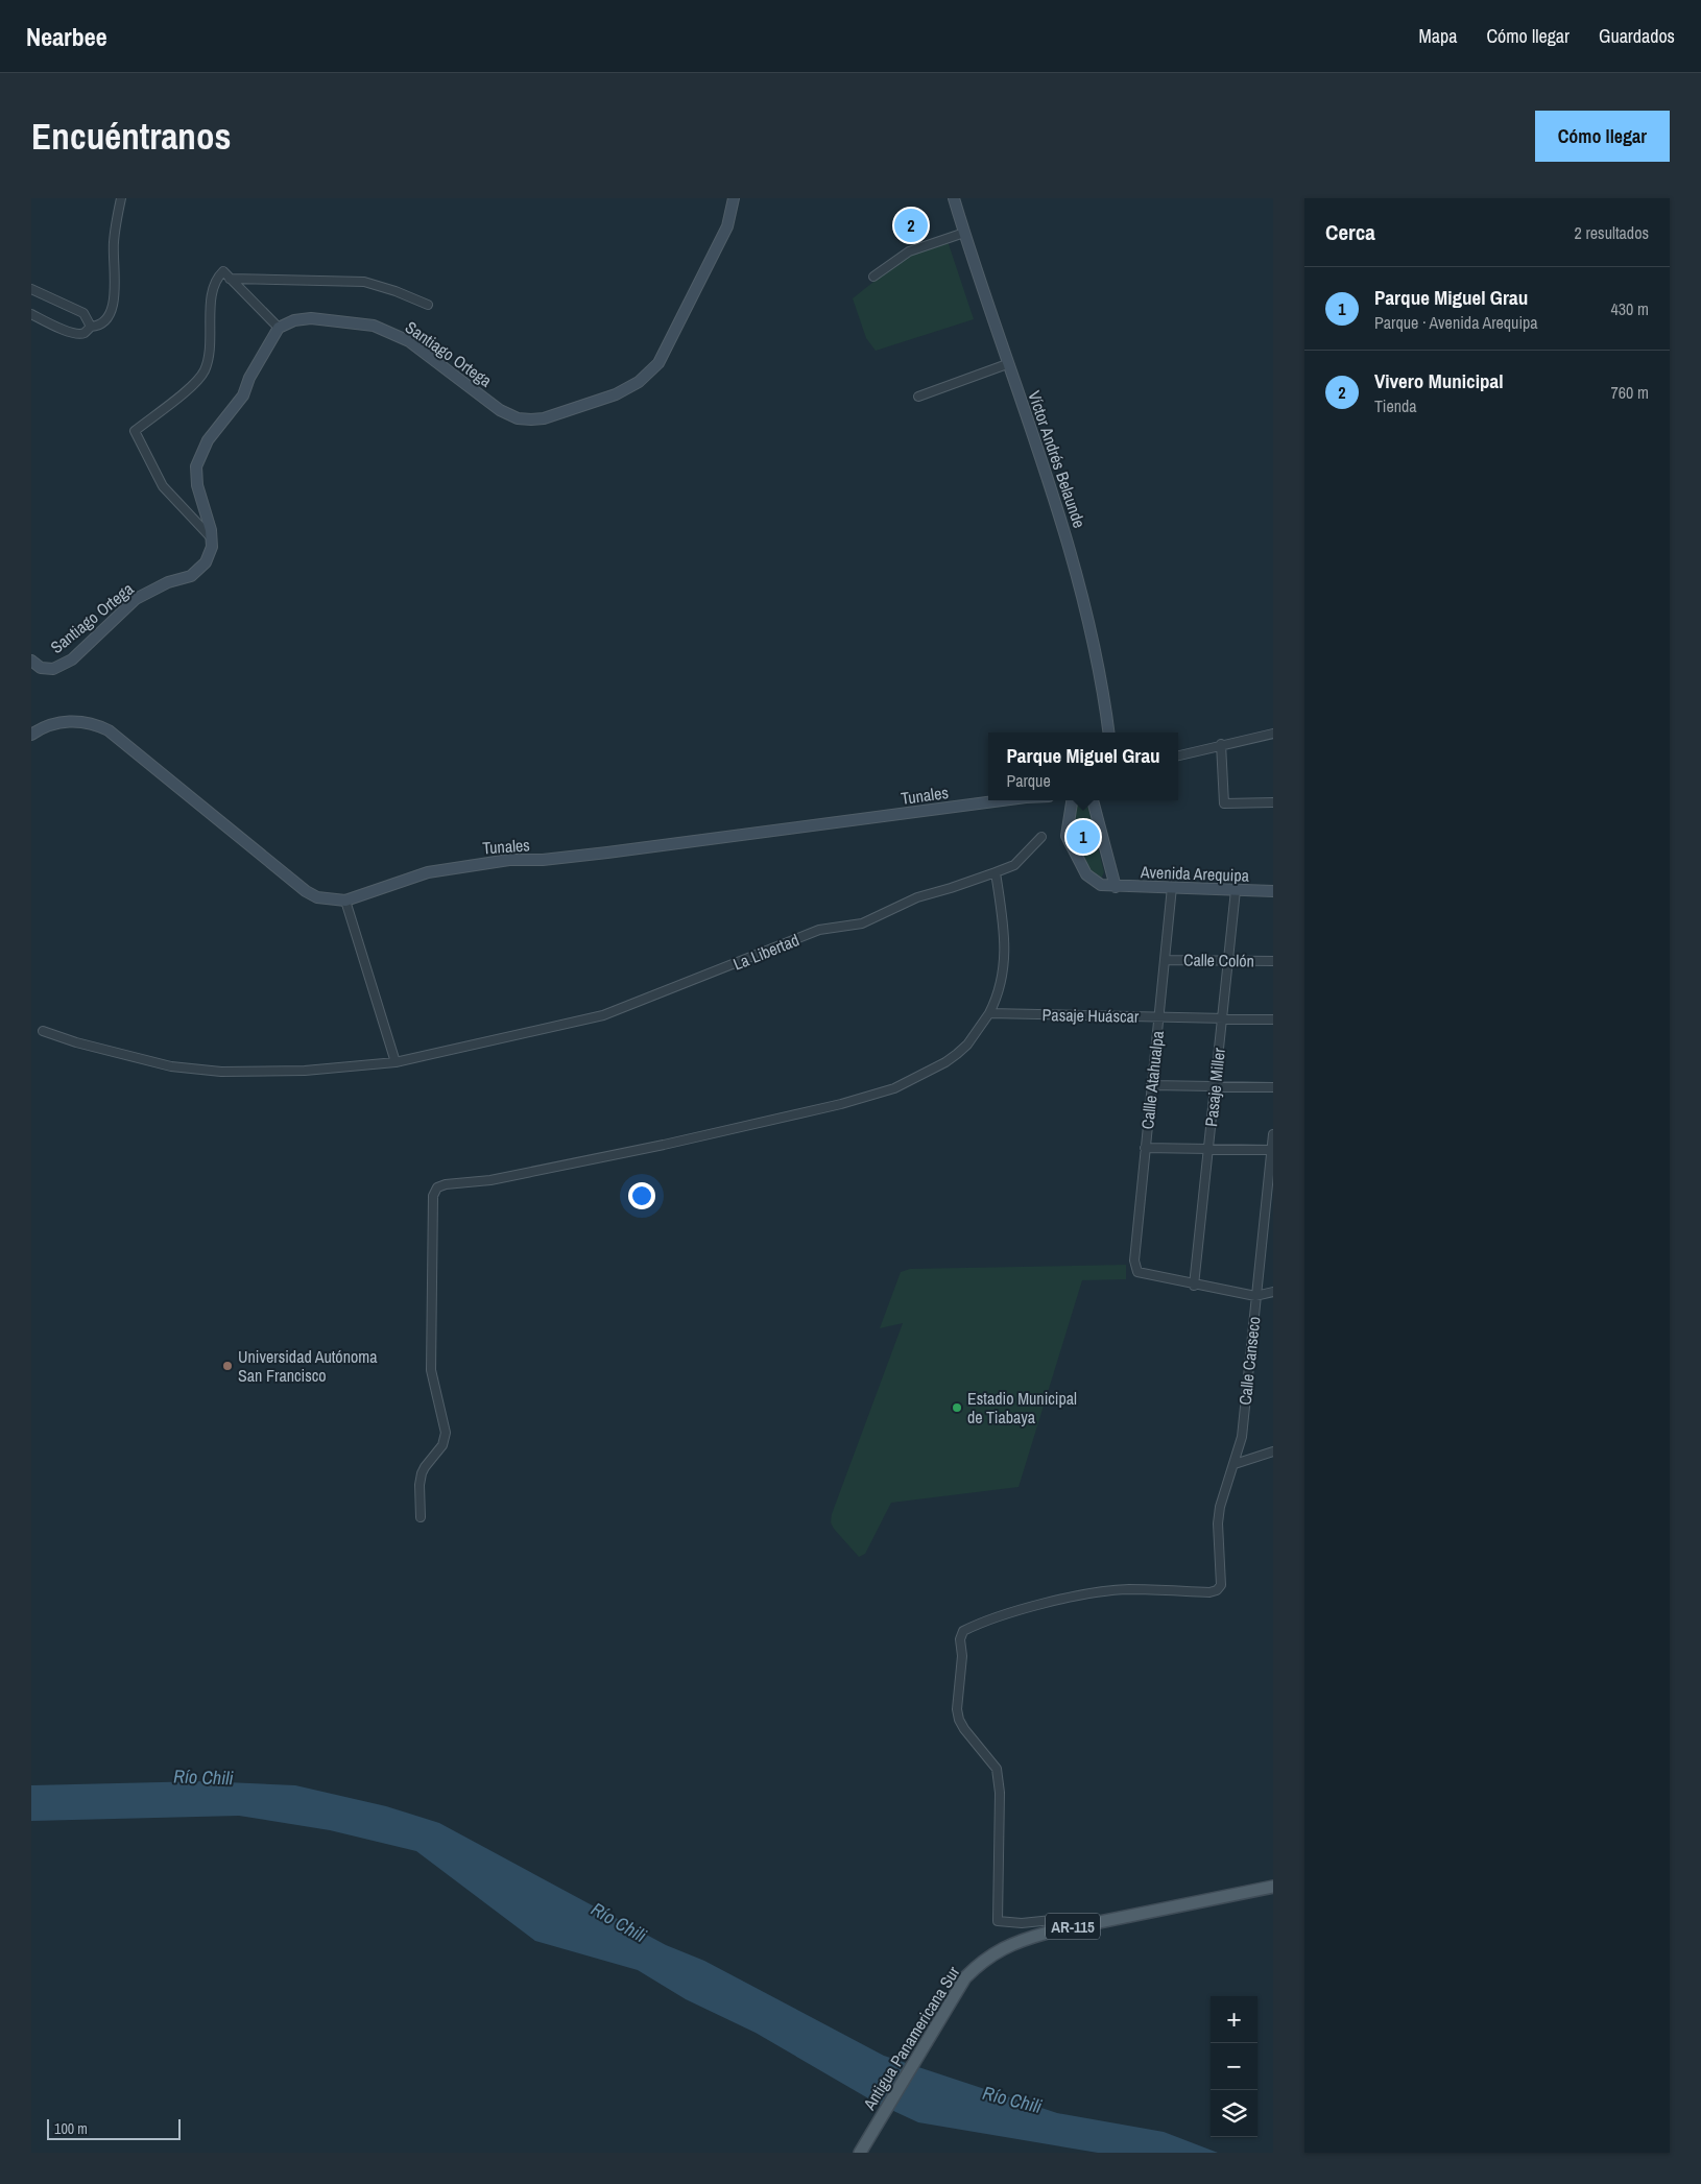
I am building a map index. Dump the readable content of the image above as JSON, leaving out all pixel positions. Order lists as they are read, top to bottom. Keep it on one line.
{"streets":{"main road":["AR-115","Antigua Panamericana Sur"],"street":["Santiago Ortega","Víctor Andrés Belaunde","Tunales","Avenida Arequipa","La Libertad","Calle Colón","Pasaje Huáscar","Callle Atahualpa","Pasaje Miller","Calle Canseco"]},"crossings":[["Avenida Arequipa","Callle Atahualpa"],["Avenida Arequipa","Pasaje Miller"],["Calle Colón","Callle Atahualpa"],["Calle Colón","Pasaje Miller"],["Pasaje Huáscar","Callle Atahualpa"],["Pasaje Huáscar","Pasaje Miller"],["Callle Atahualpa","Pasaje Miller"],["Calle Canseco","Antigua Panamericana Sur"]],"water":["Río Chili"],"places":["Universidad Autónoma San Francisco","Estadio Municipal de Tiabaya"],"scale_bar":"100 m","page":{"header":"Nearbee","nav":["Mapa","Cómo llegar","Guardados"],"buttons":"Cómo llegar","title":"Encuéntranos","heading":["Cerca","2 resultados"],"pins":["2","1"],"list":[{"mark":"1","name":"Parque Miguel Grau","note":"Parque · Avenida Arequipa","value":"430 m"},{"mark":"2","name":"Vivero Municipal","note":"Tienda","value":"760 m"}],"popup":["Parque Miguel Grau","Parque"],"map_buttons":["+","−"],"scale":"100 m"}}
